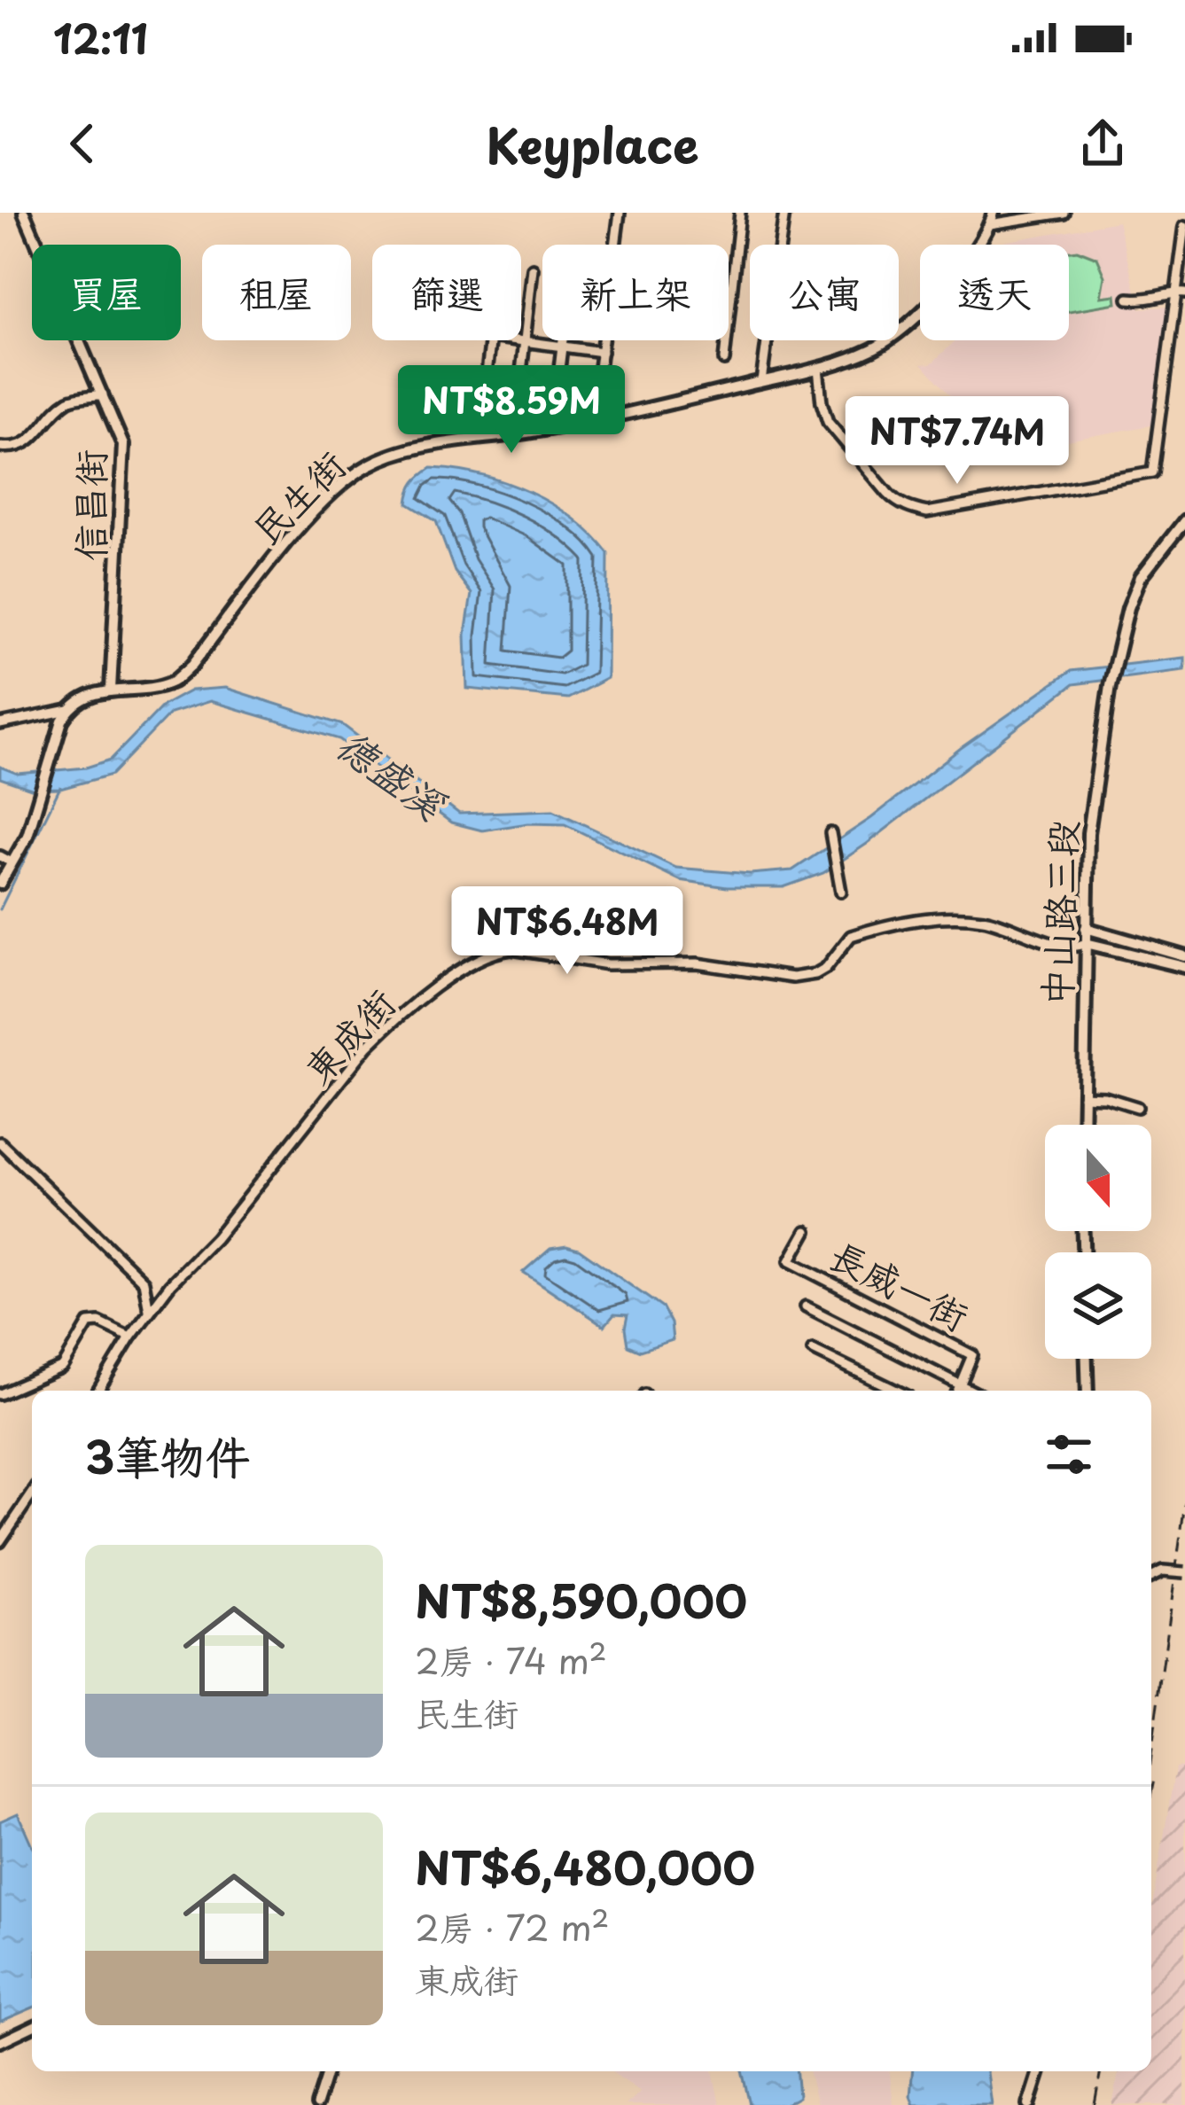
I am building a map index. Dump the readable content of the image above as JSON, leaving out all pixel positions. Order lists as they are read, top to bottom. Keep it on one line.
{"streets":{"street":["民生街","信昌街","中山路三段","東成街","長威一街"]},"crossings":[["民生街","信昌街"],["中山路三段","東成街"]],"water":["德盛溪"],"north":"bottom","page":{"status":"12:11","header":"Keyplace","chip":["買屋","租屋","篩選","新上架","公寓","透天"],"price":["NT$8.59M","NT$7.74M","NT$6.48M"],"heading":"3筆物件","list":[{"name":"NT$8,590,000","note":"2房 · 74 m² · 民生街"},{"name":"NT$6,480,000","note":"2房 · 72 m² · 東成街"}]}}
